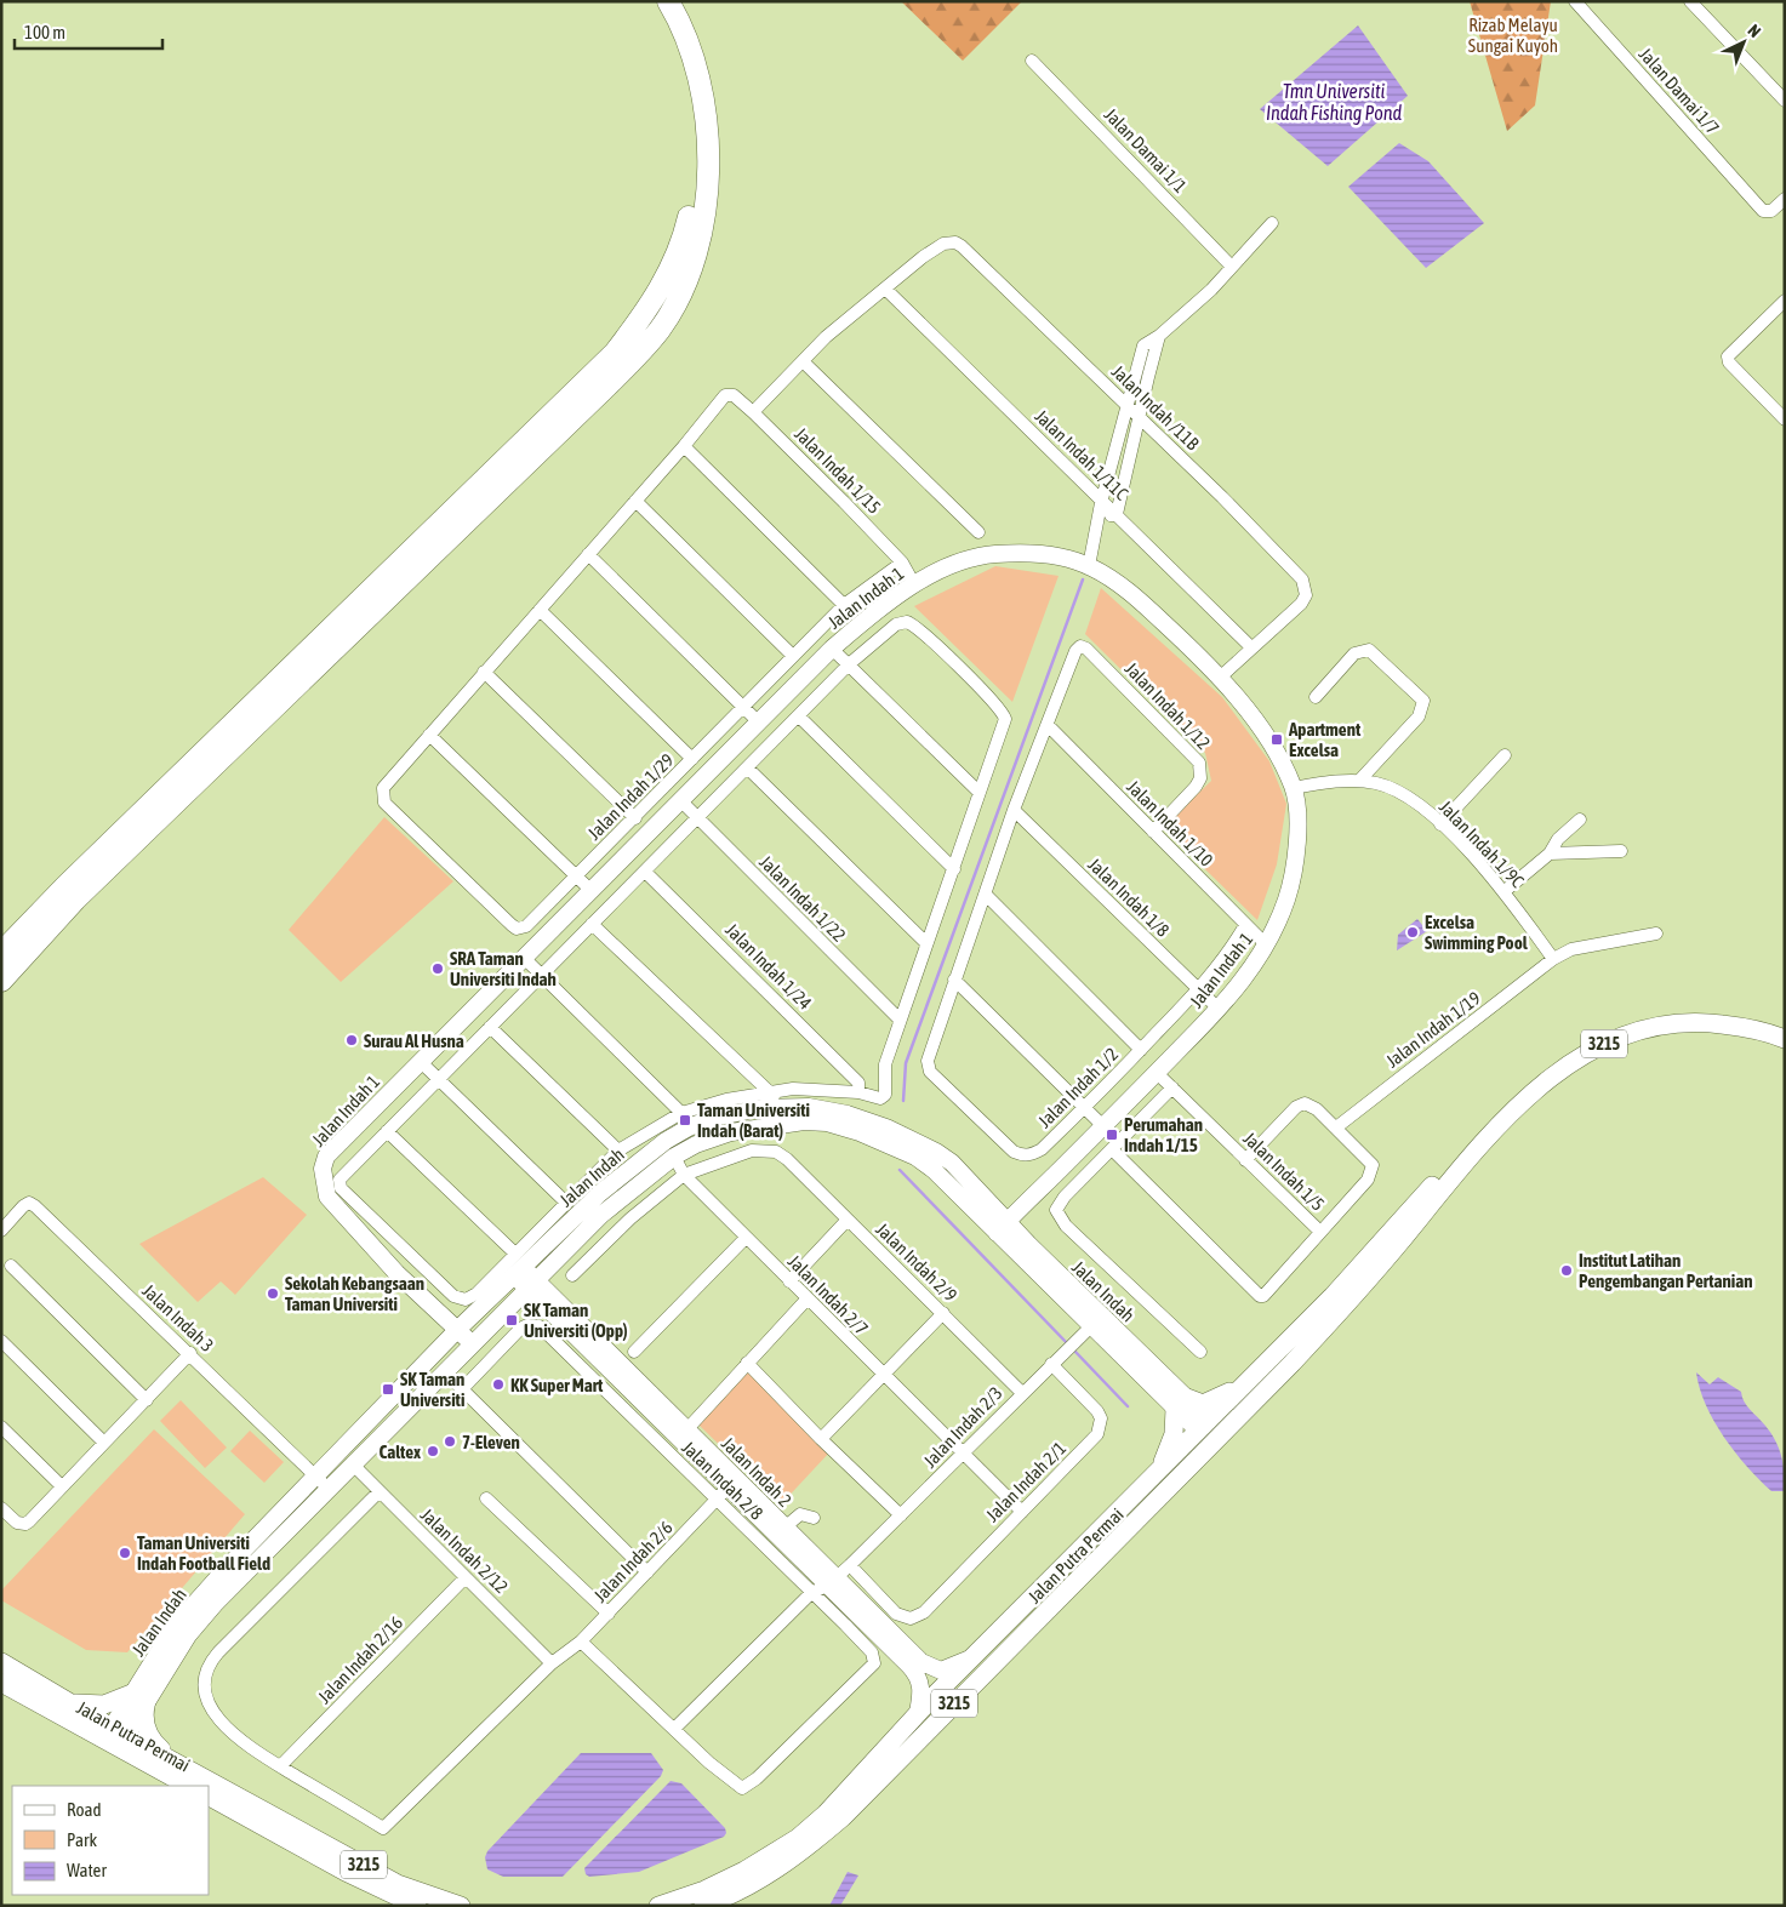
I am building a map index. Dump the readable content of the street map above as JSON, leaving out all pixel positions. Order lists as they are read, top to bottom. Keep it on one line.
{"streets":{"main road":["3215","Jalan Putra Permai"],"street":["Jalan Damai 1/7","Jalan Damai 1/1","Jalan Indah /11B","Jalan Indah 1/11C","Jalan Indah 1/15","Jalan Indah 1","Jalan Indah 1/12","Jalan Indah 1/29","Jalan Indah 1/10","Jalan Indah 1/9C","Jalan Indah 1/8","Jalan Indah 1/22","Jalan Indah 1/24","Jalan Indah 1/19","Jalan Indah 1/2","Jalan Indah 1/5","Jalan Indah","Jalan Indah 2/9","Jalan Indah 2/7","Jalan Indah 3","Jalan Indah 2/3","Jalan Indah 2","Jalan Indah 2/8","Jalan Indah 2/1","Jalan Indah 2/12","Jalan Indah 2/6","Jalan Indah 2/16"]},"crossings":[["Jalan Indah /11B","Jalan Indah 1/11C"],["Jalan Indah 1/15","Jalan Indah 1"],["Jalan Indah 1/15","Jalan Indah 1/29"],["Jalan Indah 1","Jalan Indah 1/10"],["Jalan Indah 1","Jalan Indah 1/9C"],["Jalan Indah 1","Jalan Indah 1/8"],["Jalan Indah 1","Jalan Indah 1/22"],["Jalan Indah 1","Jalan Indah 1/5"],["Jalan Indah 1","Jalan Indah"],["Jalan Indah 1/12","Jalan Indah 1/10"],["Jalan Indah 1/10","Jalan Indah 1/2"],["Jalan Indah 1/9C","Jalan Indah 1/19"],["Jalan Indah 1/8","Jalan Indah 1/2"],["Jalan Indah 1/19","Jalan Indah 1/5"],["Jalan Indah","Jalan Indah 2/7"],["Jalan Indah","Jalan Indah 3"],["Jalan Indah","Jalan Indah 2/3"],["Jalan Indah","Jalan Indah 2"],["Jalan Indah","Jalan Indah 2/12"],["Jalan Indah","Jalan Putra Permai"],["Jalan Indah 2/9","Jalan Indah 2/7"],["Jalan Indah 2/9","Jalan Indah 2/3"],["Jalan Indah 2/7","Jalan Indah 2/3"],["Jalan Indah 2/7","Jalan Indah 2/1"],["Jalan Indah 2/3","Jalan Indah 2"],["Jalan Indah 2/3","Jalan Indah 2/8"],["Jalan Indah 2/3","Jalan Indah 2/1"],["Jalan Indah 2","Jalan Indah 2/8"],["Jalan Indah 2","Jalan Putra Permai"],["Jalan Indah 2","Jalan Indah 2/6"],["Jalan Indah 2/8","Jalan Indah 2/6"],["Jalan Indah 2/12","Jalan Indah 2/6"],["Jalan Indah 2/12","Jalan Indah 2/16"],["Jalan Indah 2/6","Jalan Indah 2/16"]],"water":["Tmn Universiti Indah Fishing Pond"],"parks":["Rizab Melayu Sungai Kuyoh"],"places":{"transit":["Apartment Excelsa","Taman Universiti Indah (Barat)","Perumahan Indah 1/15","SK Taman Universiti (Opp)","SK Taman Universiti"],"other":["Excelsa Swimming Pool","SRA Taman Universiti Indah","Surau Al Husna","Institut Latihan Pengembangan Pertanian","Sekolah Kebangsaan Taman Universiti","KK Super Mart","7-Eleven","Caltex","Taman Universiti Indah Football Field"]},"legend":["Road","Park","Water"],"scale_bar":"100 m","north":"top right"}
